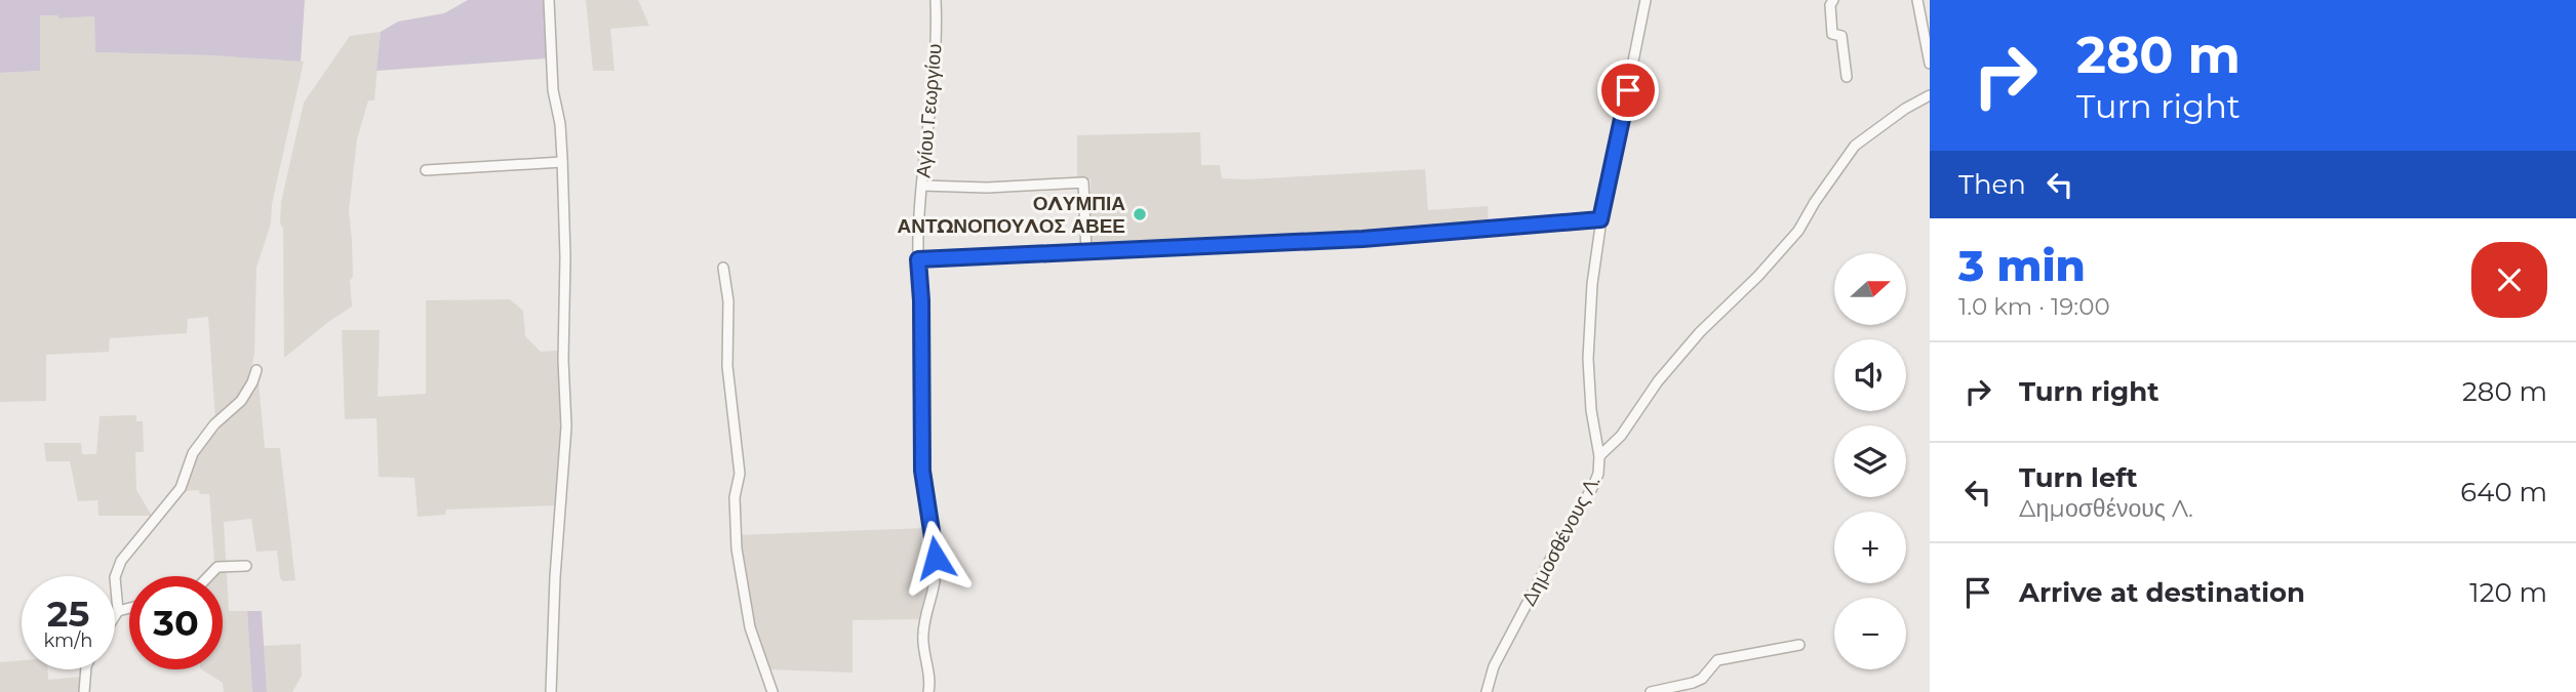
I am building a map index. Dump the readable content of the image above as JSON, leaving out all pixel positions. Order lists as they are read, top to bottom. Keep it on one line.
{"streets":{"street":["Αγίου Γεωργίου","Δημοσθένους Λ."]},"places":["ΟΛΥΜΠΙΑ ΑΝΤΩΝΟΠΟΥΛΟΣ ΑΒΕΕ"],"north":"right","page":{"turn":["280 m","Turn right"],"then":"Then","heading":["3 min","1.0 km · 19:00"],"map_buttons":["+","−"],"list":[{"name":"Turn right","value":"280 m"},{"name":"Turn left","note":"Δημοσθένους Λ.","value":"640 m"},{"name":"Arrive at destination","value":"120 m"}],"speed":"25 km/h","limit":"30"}}
